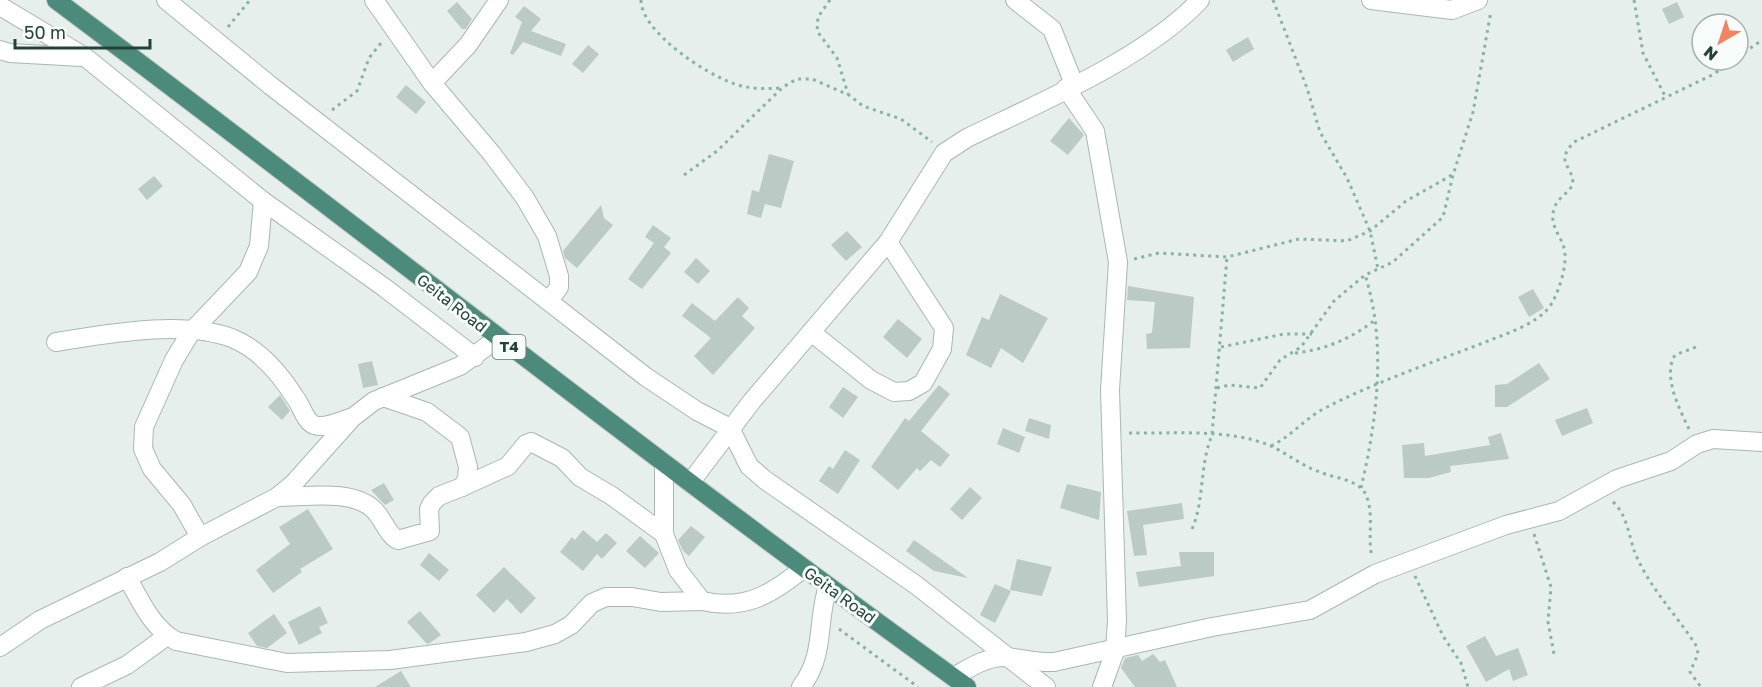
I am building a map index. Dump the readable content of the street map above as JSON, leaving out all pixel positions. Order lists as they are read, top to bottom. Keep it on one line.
{"streets":{"highway":["Geita Road","T4"]},"scale_bar":"50 m","north":"bottom left"}
